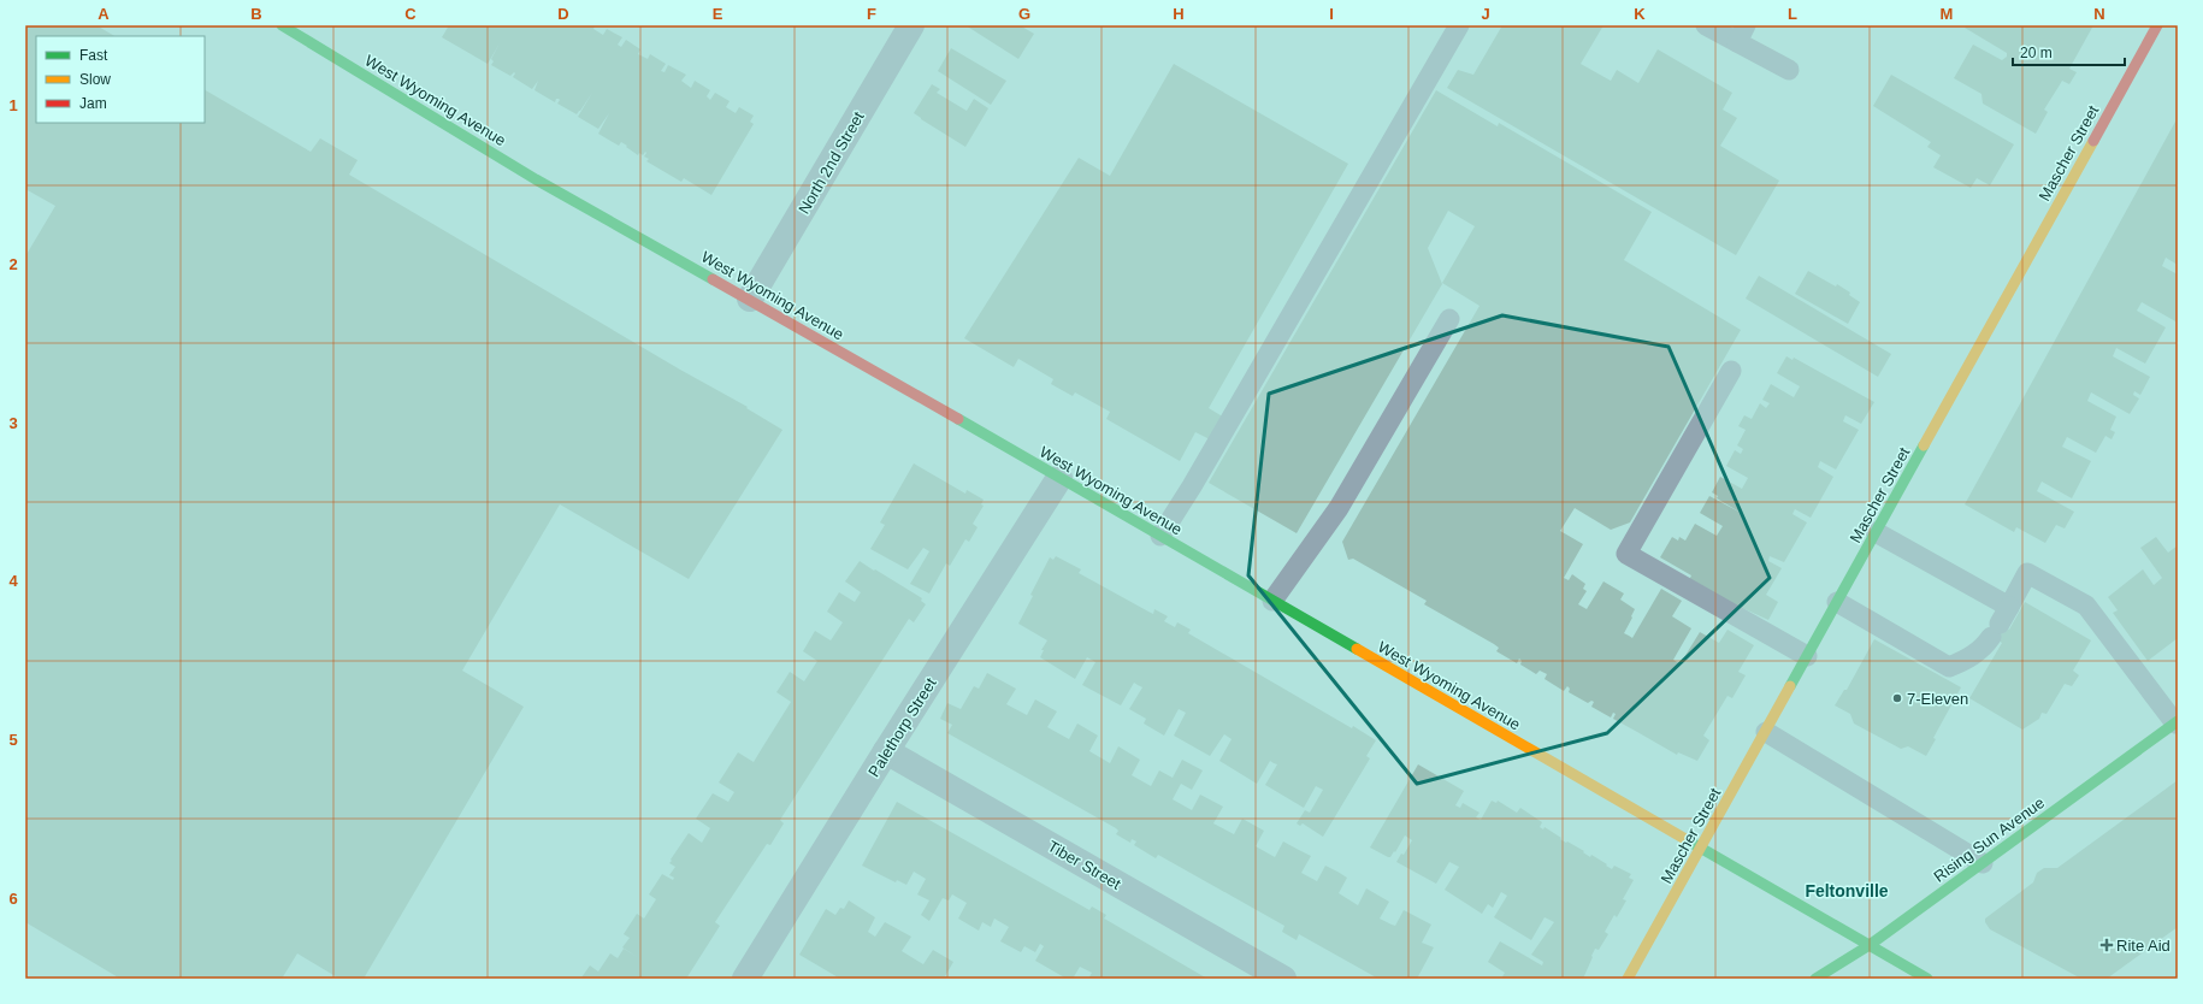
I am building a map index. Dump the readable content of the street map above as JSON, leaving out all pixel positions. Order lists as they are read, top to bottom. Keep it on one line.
{"streets":{"street":["West Wyoming Avenue","Mascher Street","North 2nd Street","Palethorp Street","Rising Sun Avenue","Tiber Street"]},"crossings":[["West Wyoming Avenue","Mascher Street"],["West Wyoming Avenue","North 2nd Street"],["West Wyoming Avenue","Palethorp Street"],["West Wyoming Avenue","Rising Sun Avenue"],["Palethorp Street","Tiber Street"]],"districts":["Feltonville"],"places":{"other":["7-Eleven"],"health":["Rite Aid"]},"legend":["Fast","Slow","Jam"],"scale_bar":"20 m","grid":{"columns":["A","B","C","D","E","F","G","H","I","J","K","L","M","N"],"rows":["1","2","3","4","5","6"]}}
